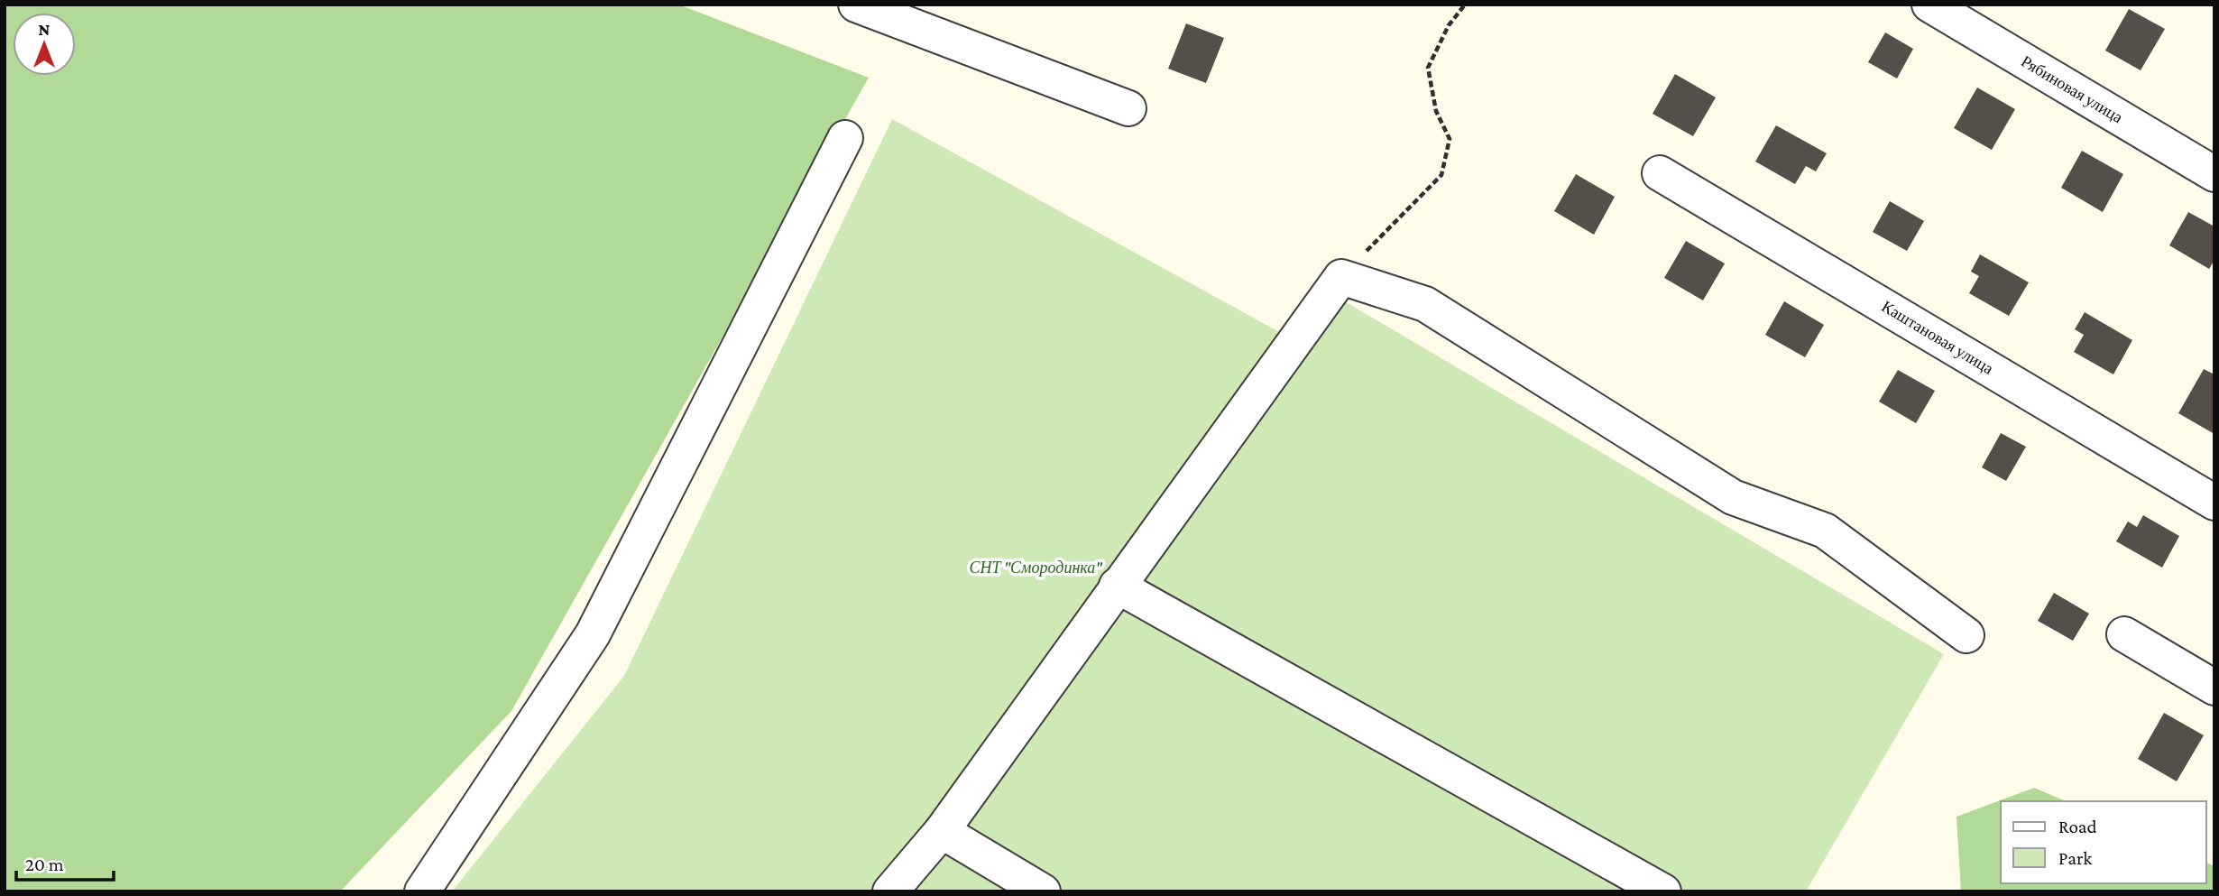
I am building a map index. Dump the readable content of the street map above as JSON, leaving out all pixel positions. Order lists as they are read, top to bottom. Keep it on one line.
{"streets":{"street":["Рябиновая улица","Каштановая улица"]},"parks":["СНТ \"Смородинка\""],"legend":["Road","Park"],"scale_bar":"20 m","north":"top"}
